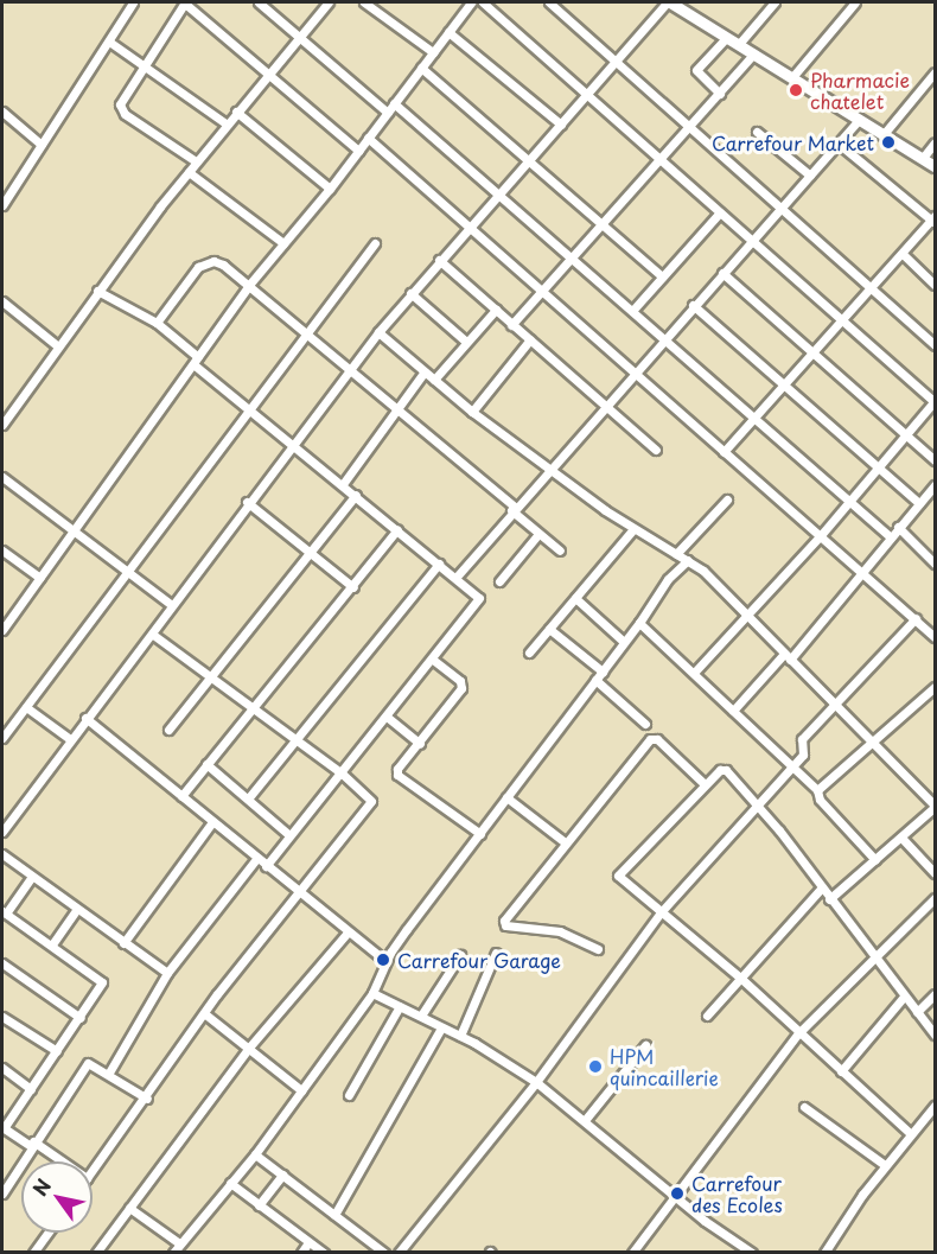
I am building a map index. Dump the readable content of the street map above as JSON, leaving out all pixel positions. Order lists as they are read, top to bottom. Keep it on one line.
{"places":["Pharmacie chatelet","Carrefour Market","Carrefour Garage","HPM quincaillerie","Carrefour des Ecoles"],"north":"top left"}
